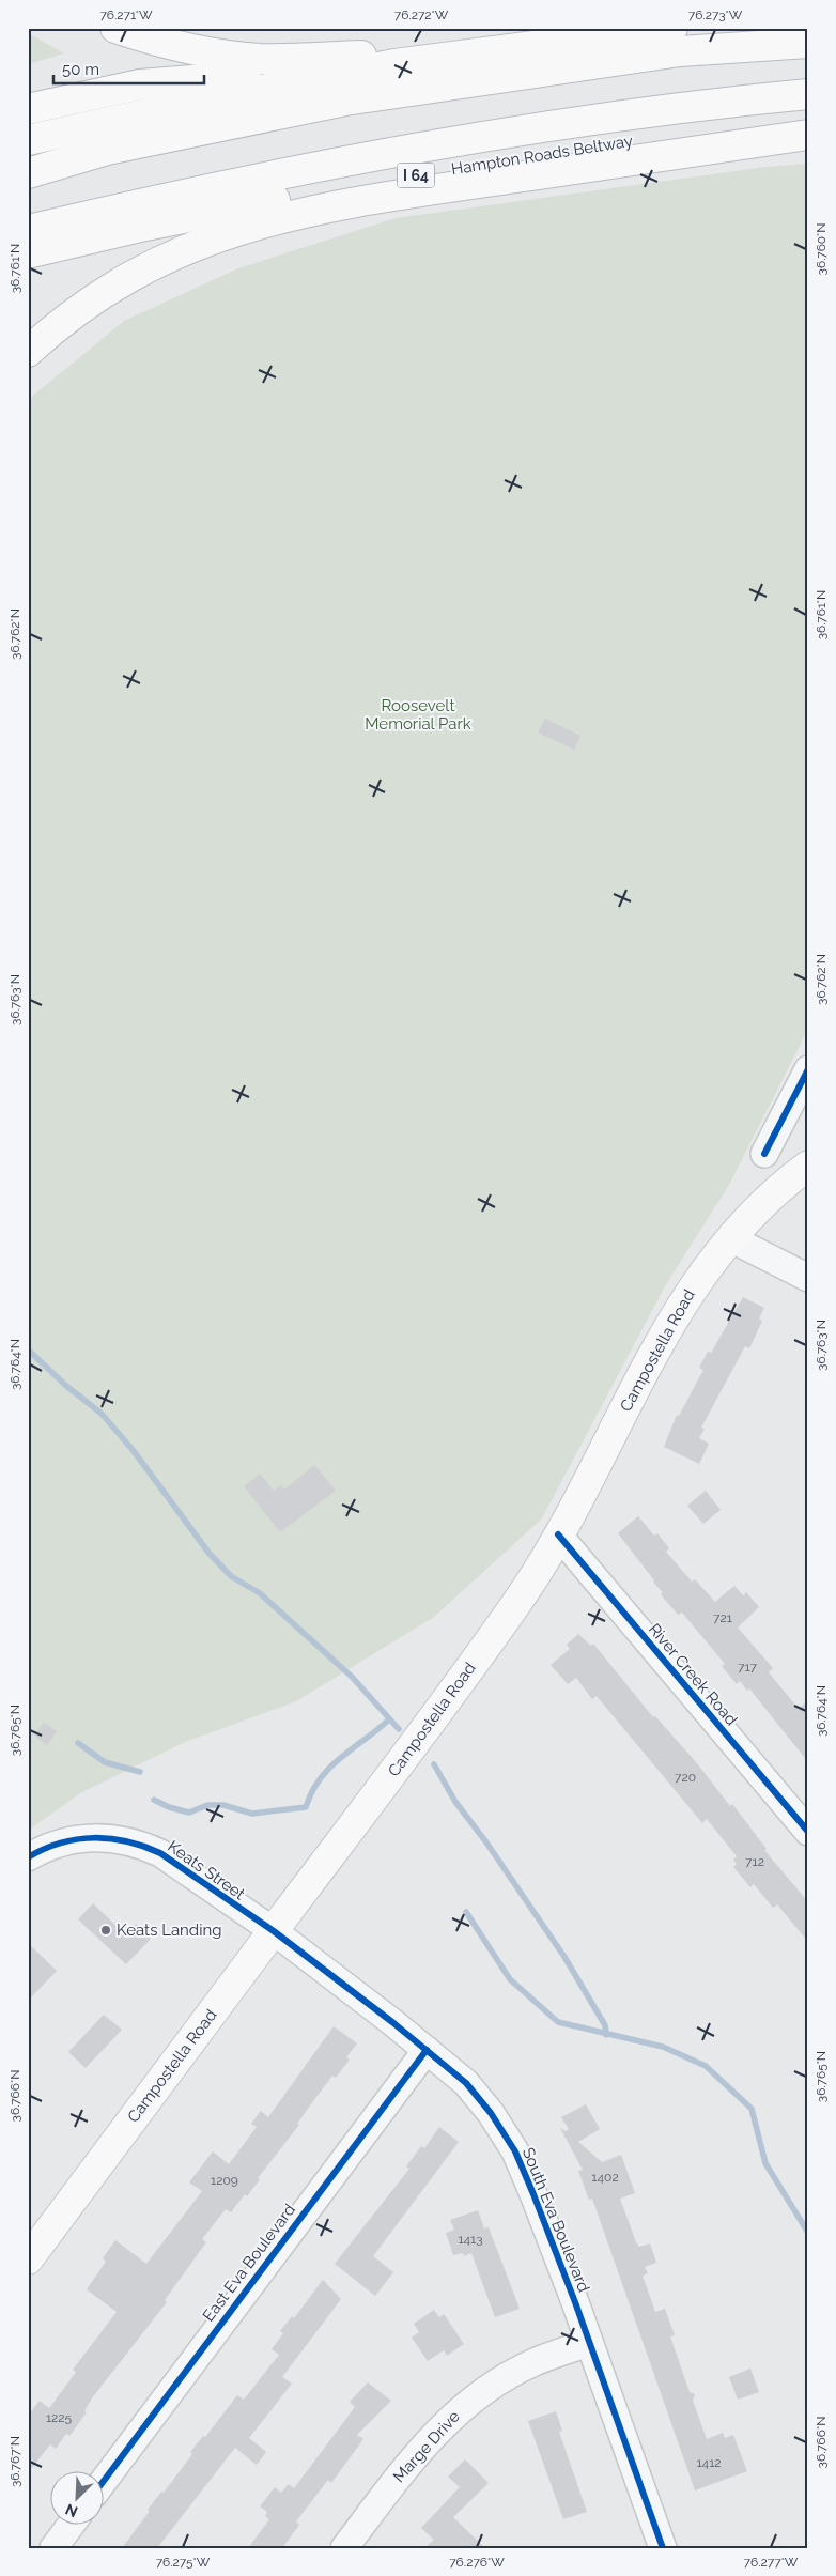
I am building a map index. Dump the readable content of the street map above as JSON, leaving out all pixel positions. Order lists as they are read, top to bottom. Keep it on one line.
{"streets":{"main road":["Hampton Roads Beltway","I 64","Campostella Road"],"street":["River Creek Road","Keats Street","South Eva Boulevard","East Eva Boulevard","Marge Drive"]},"crossings":[["Campostella Road","River Creek Road"],["Campostella Road","Keats Street"],["Campostella Road","South Eva Boulevard"],["Keats Street","South Eva Boulevard"],["South Eva Boulevard","East Eva Boulevard"],["South Eva Boulevard","Marge Drive"]],"parks":["Roosevelt Memorial Park"],"places":["Keats Landing"],"house_numbers":["721","717","720","712","1402","1209","1413","1225","1412"],"scale_bar":"50 m","north":"bottom left","coordinates":["76.271°W","76.272°W","76.273°W","36.760°N","36.761°N","36.762°N","36.763°N","36.764°N","36.765°N","36.766°N","36.767°N","76.275°W","76.276°W","76.277°W"]}
